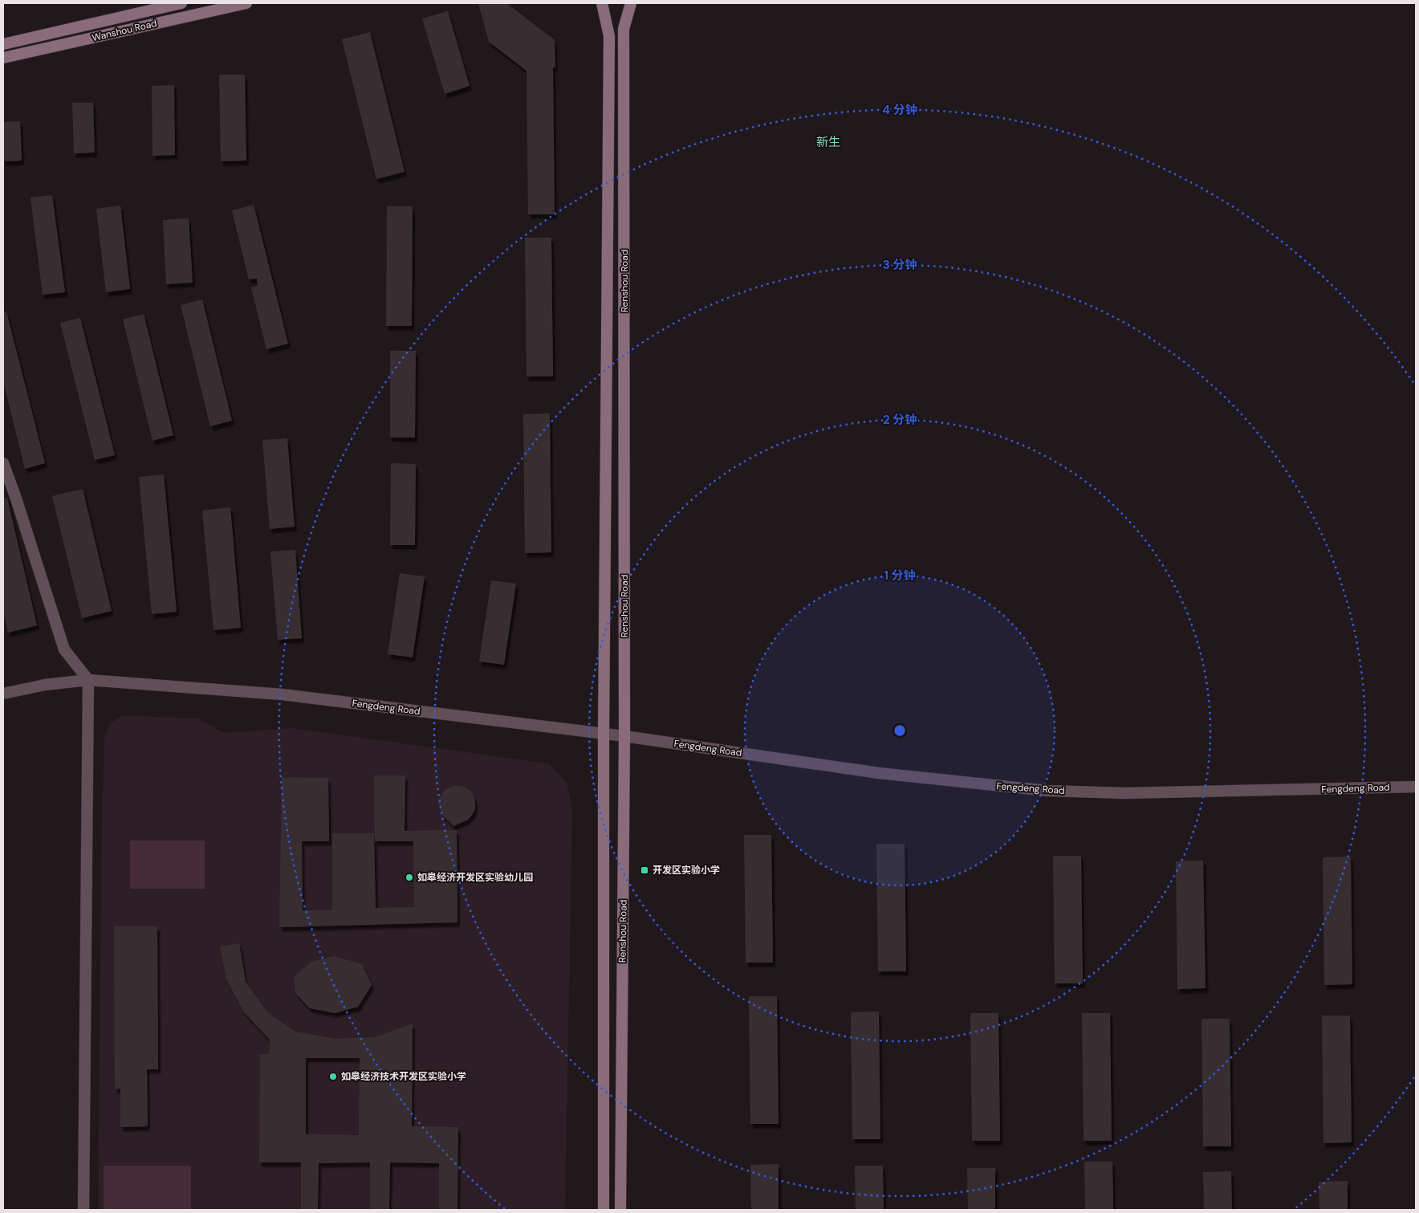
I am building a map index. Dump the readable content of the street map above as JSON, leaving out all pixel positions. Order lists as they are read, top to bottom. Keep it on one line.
{"streets":{"main road":["Wanshou Road","Renshou Road"],"street":["Fengdeng Road"]},"crossings":[["Renshou Road","Fengdeng Road"]],"districts":["新生"],"places":{"transit":["开发区实验小学"],"other":["如皋经济开发区实验幼儿园","如皋经济技术开发区实验小学"]},"rings":["4 分钟","3 分钟","2 分钟","1 分钟"]}
